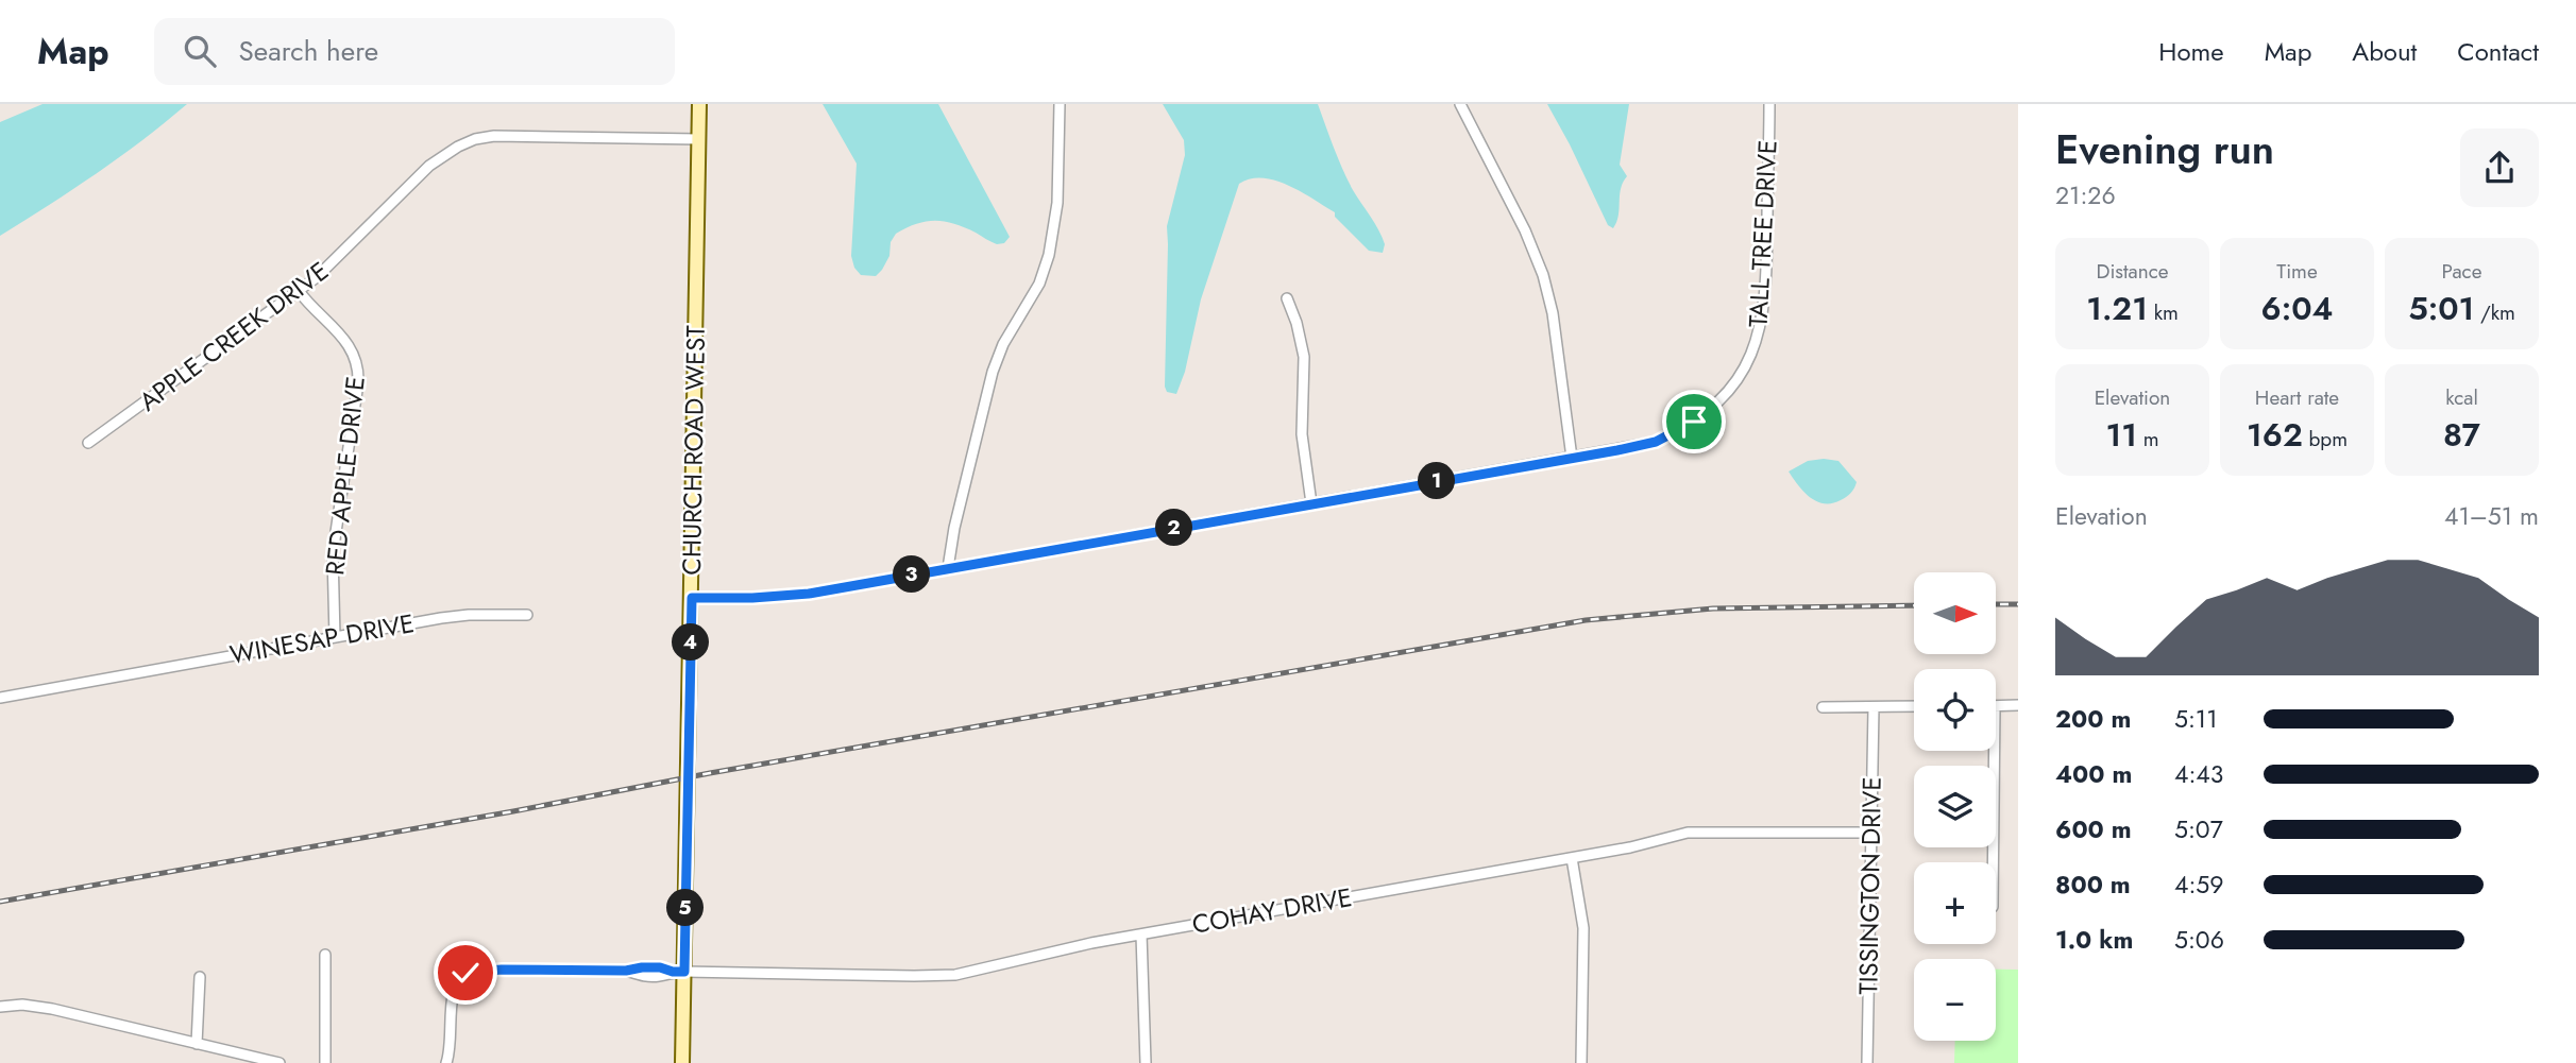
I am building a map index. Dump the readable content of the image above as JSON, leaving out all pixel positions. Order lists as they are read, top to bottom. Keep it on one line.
{"streets":{"street":["TALL TREE DRIVE","APPLE CREEK DRIVE","CHURCH ROAD WEST","RED APPLE DRIVE","WINESAP DRIVE","TISSINGTON DRIVE","COHAY DRIVE"]},"crossings":[["TALL TREE DRIVE","CHURCH ROAD WEST"],["APPLE CREEK DRIVE","CHURCH ROAD WEST"],["APPLE CREEK DRIVE","RED APPLE DRIVE"],["CHURCH ROAD WEST","COHAY DRIVE"],["RED APPLE DRIVE","WINESAP DRIVE"],["TISSINGTON DRIVE","COHAY DRIVE"]],"north":"right","page":{"header":"Map","search":"Search here","nav":["Home","Map","About","Contact"],"heading":["Evening run","21:26"],"stats":[["Distance","1.21 km"],["Time","6:04"],["Pace","5:01 /km"],["Elevation","11 m"],["Heart rate","162 bpm"],["kcal","87"]],"pins":["1","2","3","4","5"],"chart":["Elevation","41–51 m"],"map_buttons":["+","−"],"list":[{"name":"200 m","note":"5:11"},{"name":"400 m","note":"4:43"},{"name":"600 m","note":"5:07"},{"name":"800 m","note":"4:59"},{"name":"1.0 km","note":"5:06"}]}}
